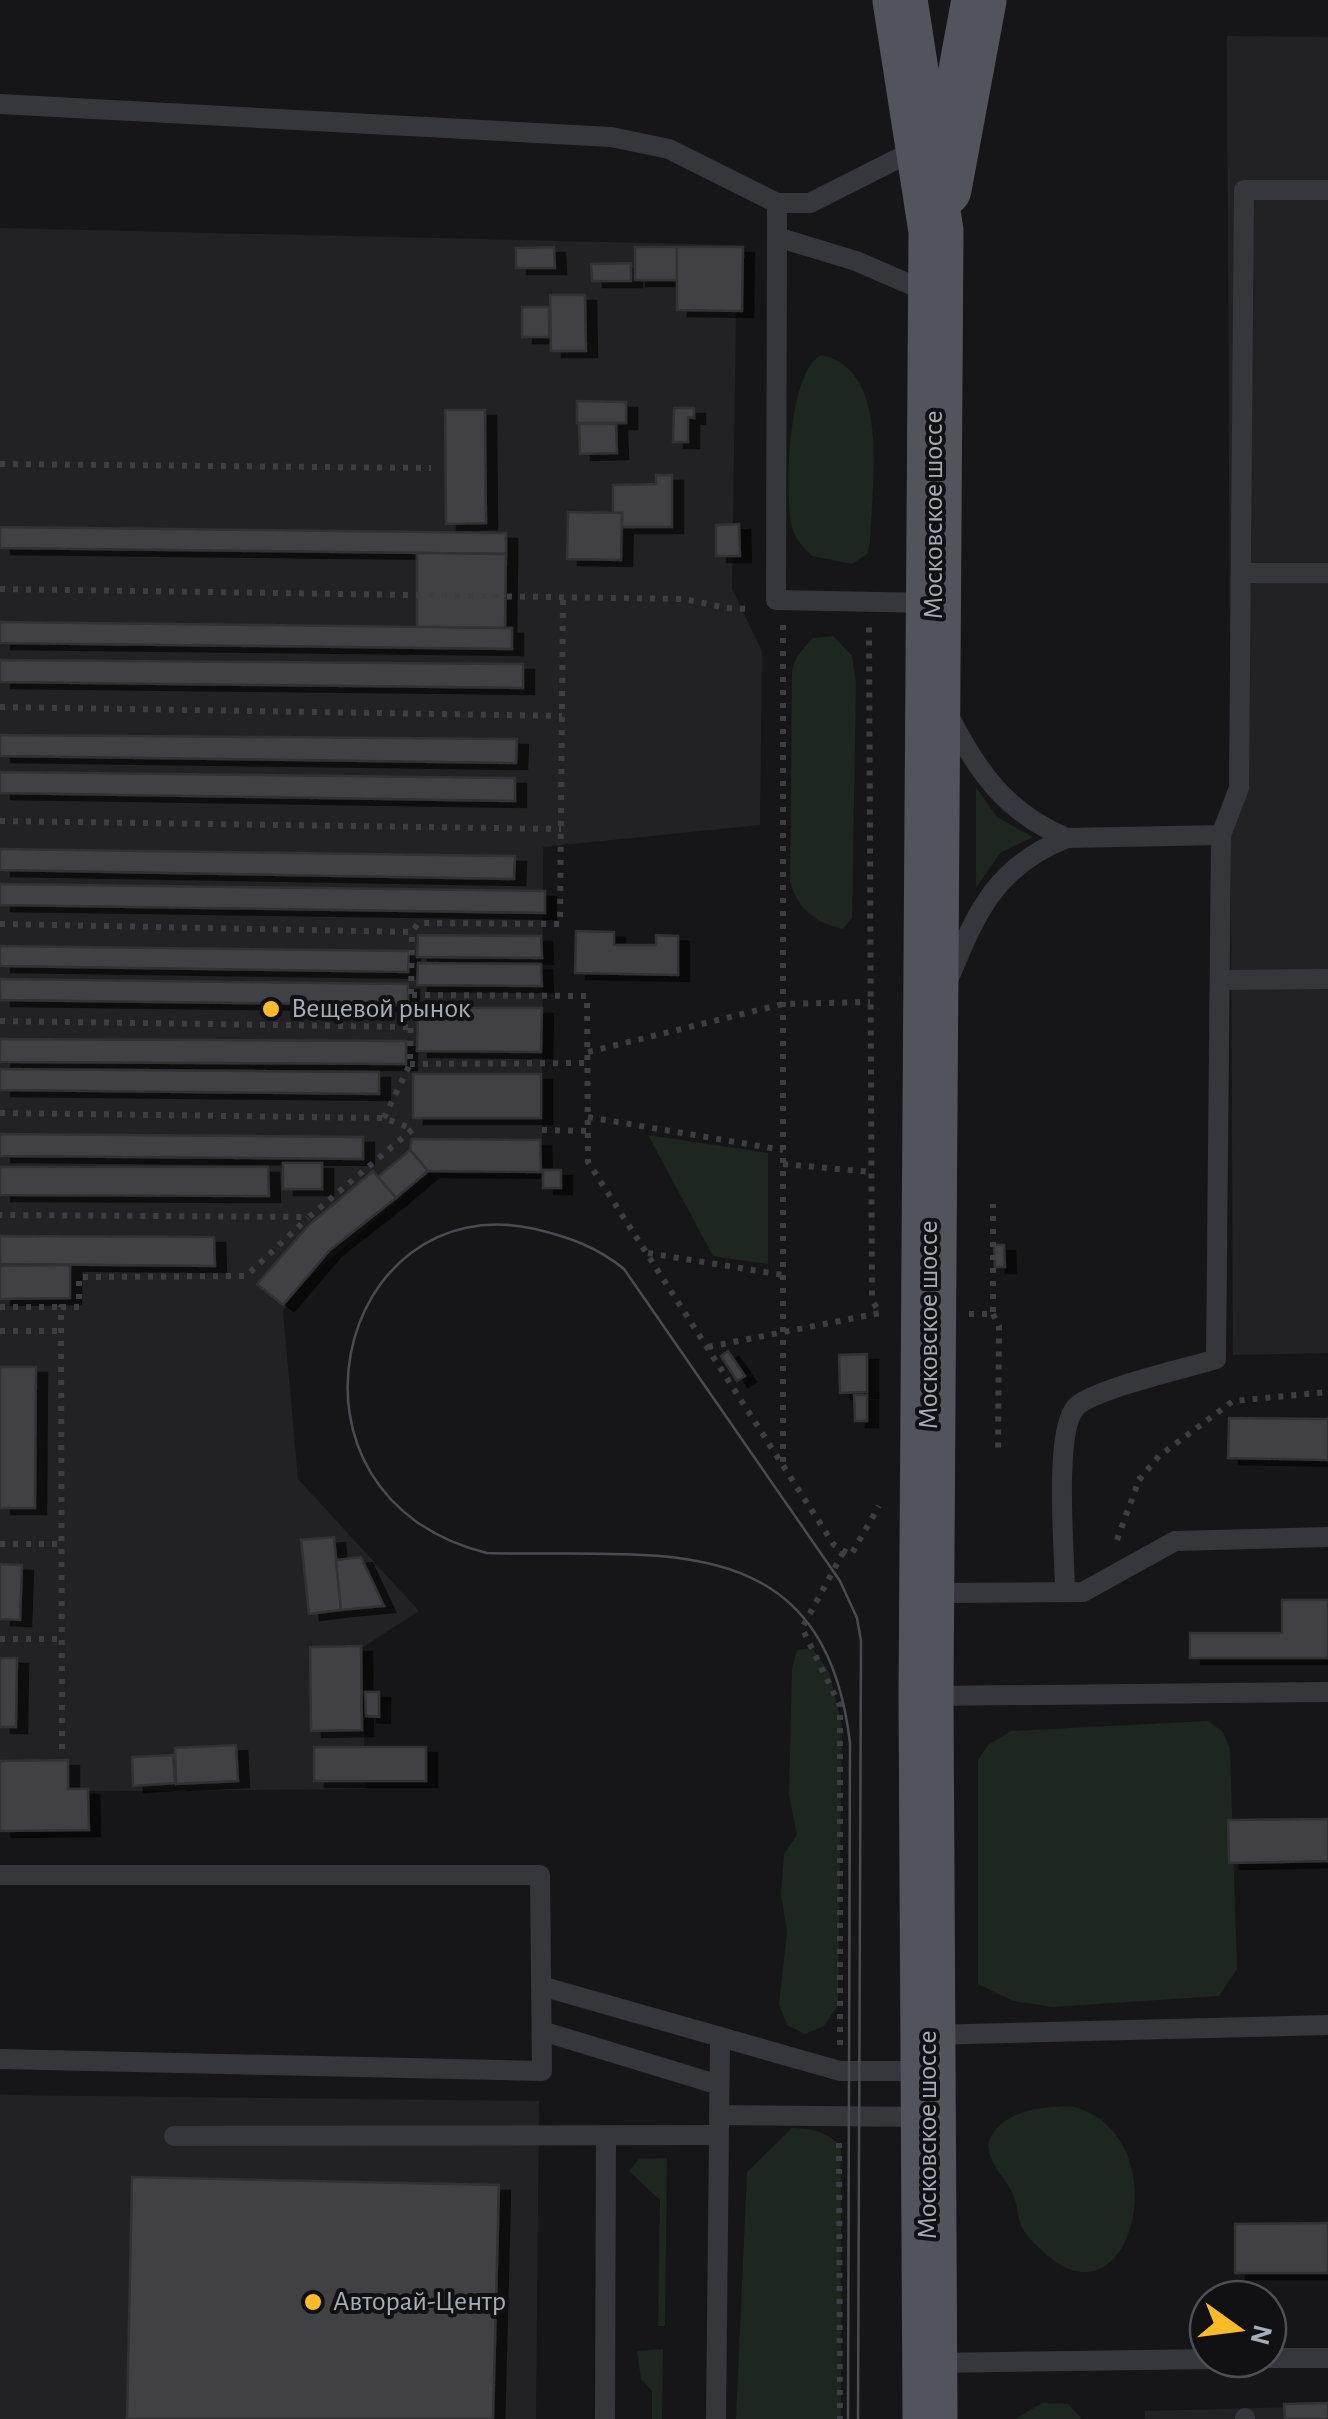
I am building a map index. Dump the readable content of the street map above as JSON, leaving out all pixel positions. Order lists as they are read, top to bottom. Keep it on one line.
{"streets":{"main road":["Московское шоссе"]},"places":["Вещевой рынок","Авторай-Центр"],"north":"right"}
